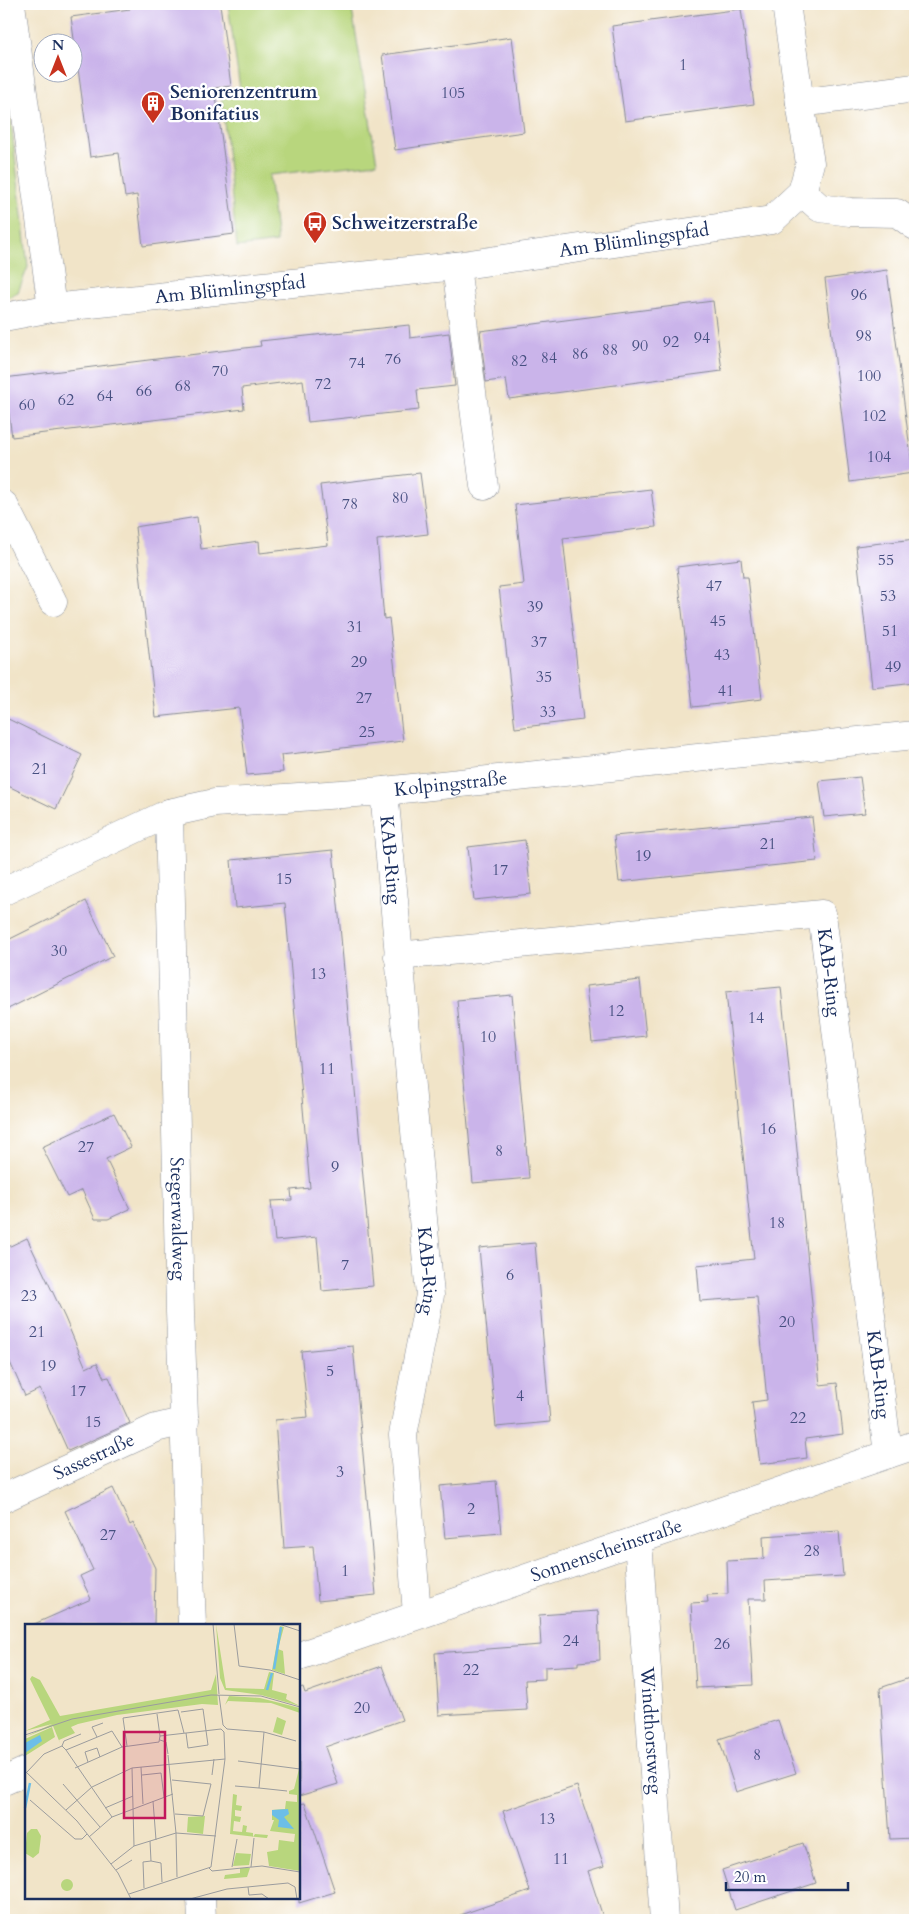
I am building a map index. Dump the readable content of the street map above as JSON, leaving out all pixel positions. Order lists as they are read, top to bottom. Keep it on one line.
{"streets":{"street":["Am Blümlingspfad","Kolpingstraße","KAB-Ring","Stegerwaldweg","Sassestraße","Sonnenscheinstraße","Windthorstweg"]},"crossings":[["Kolpingstraße","KAB-Ring"],["Kolpingstraße","Stegerwaldweg"],["KAB-Ring","Sonnenscheinstraße"],["Stegerwaldweg","Sassestraße"],["Sonnenscheinstraße","Windthorstweg"]],"places":{"building":["Seniorenzentrum Bonifatius"],"bus stop":["Schweitzerstraße"]},"house_numbers":["1","105","96","98","94","92","90","88","86","84","76","82","74","70","100","72","68","66","64","62","60","102","104","80","78","55","47","53","39","45","31","51","37","43","29","49","35","41","27","33","25","21","21","19","17","15","30","13","12","14","10","11","16","27","8","9","18","7","6","23","20","21","19","5","17","4","22","15","3","2","27","28","1","24","26","22","20","8","13","11"],"scale_bar":"20 m","north":"top"}
